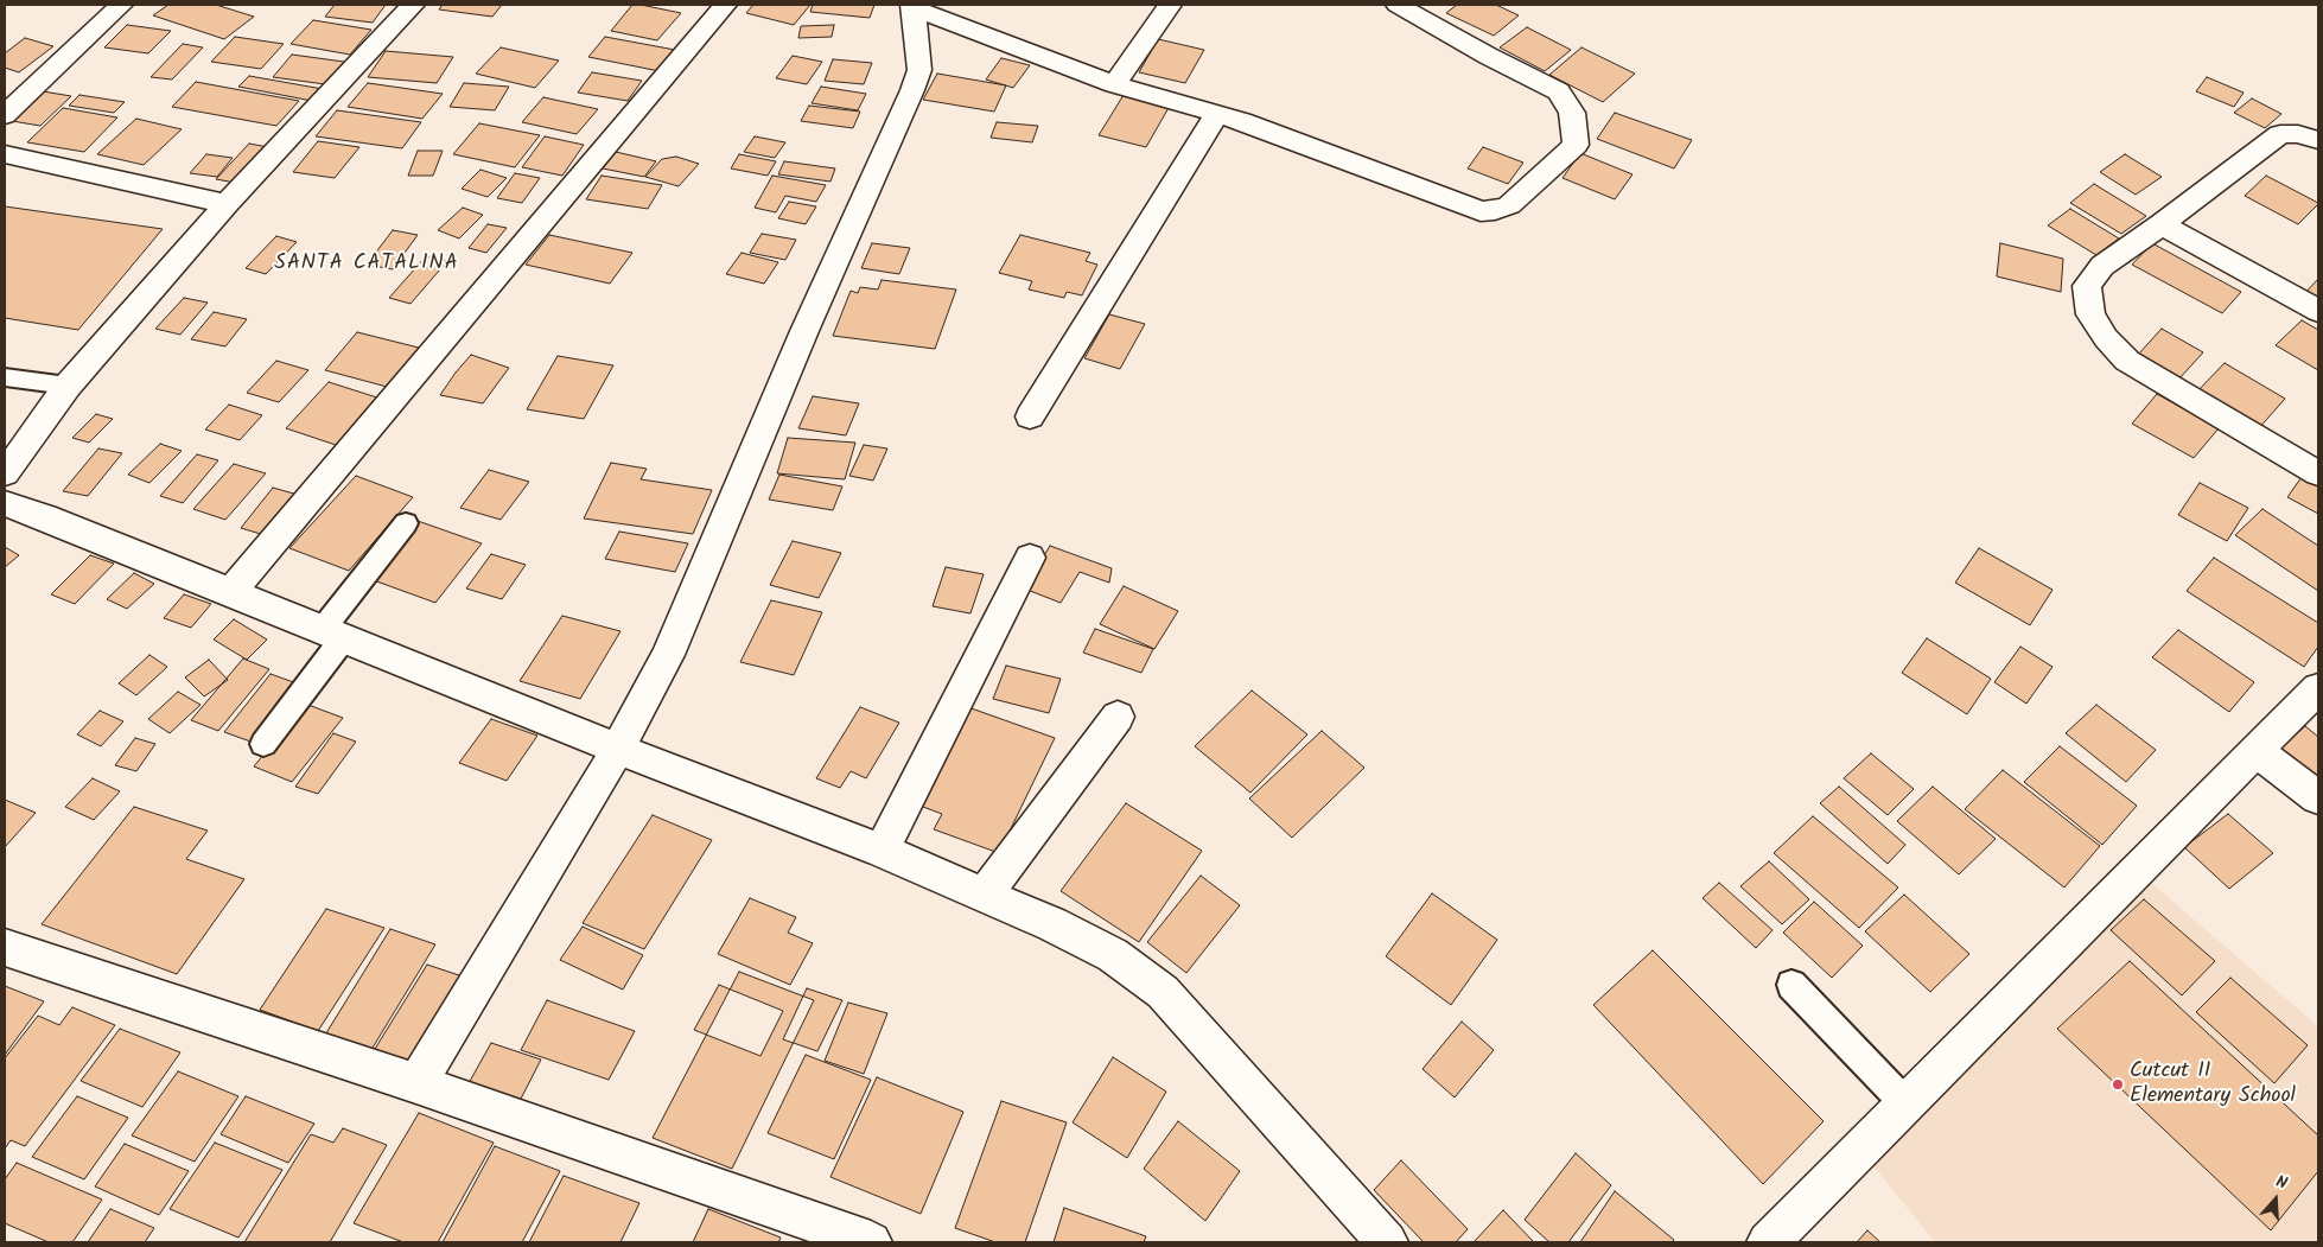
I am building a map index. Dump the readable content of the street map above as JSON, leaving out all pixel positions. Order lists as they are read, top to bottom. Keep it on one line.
{"districts":["SANTA CATALINA"],"places":["Cutcut II Elementary School"],"north":"top"}
